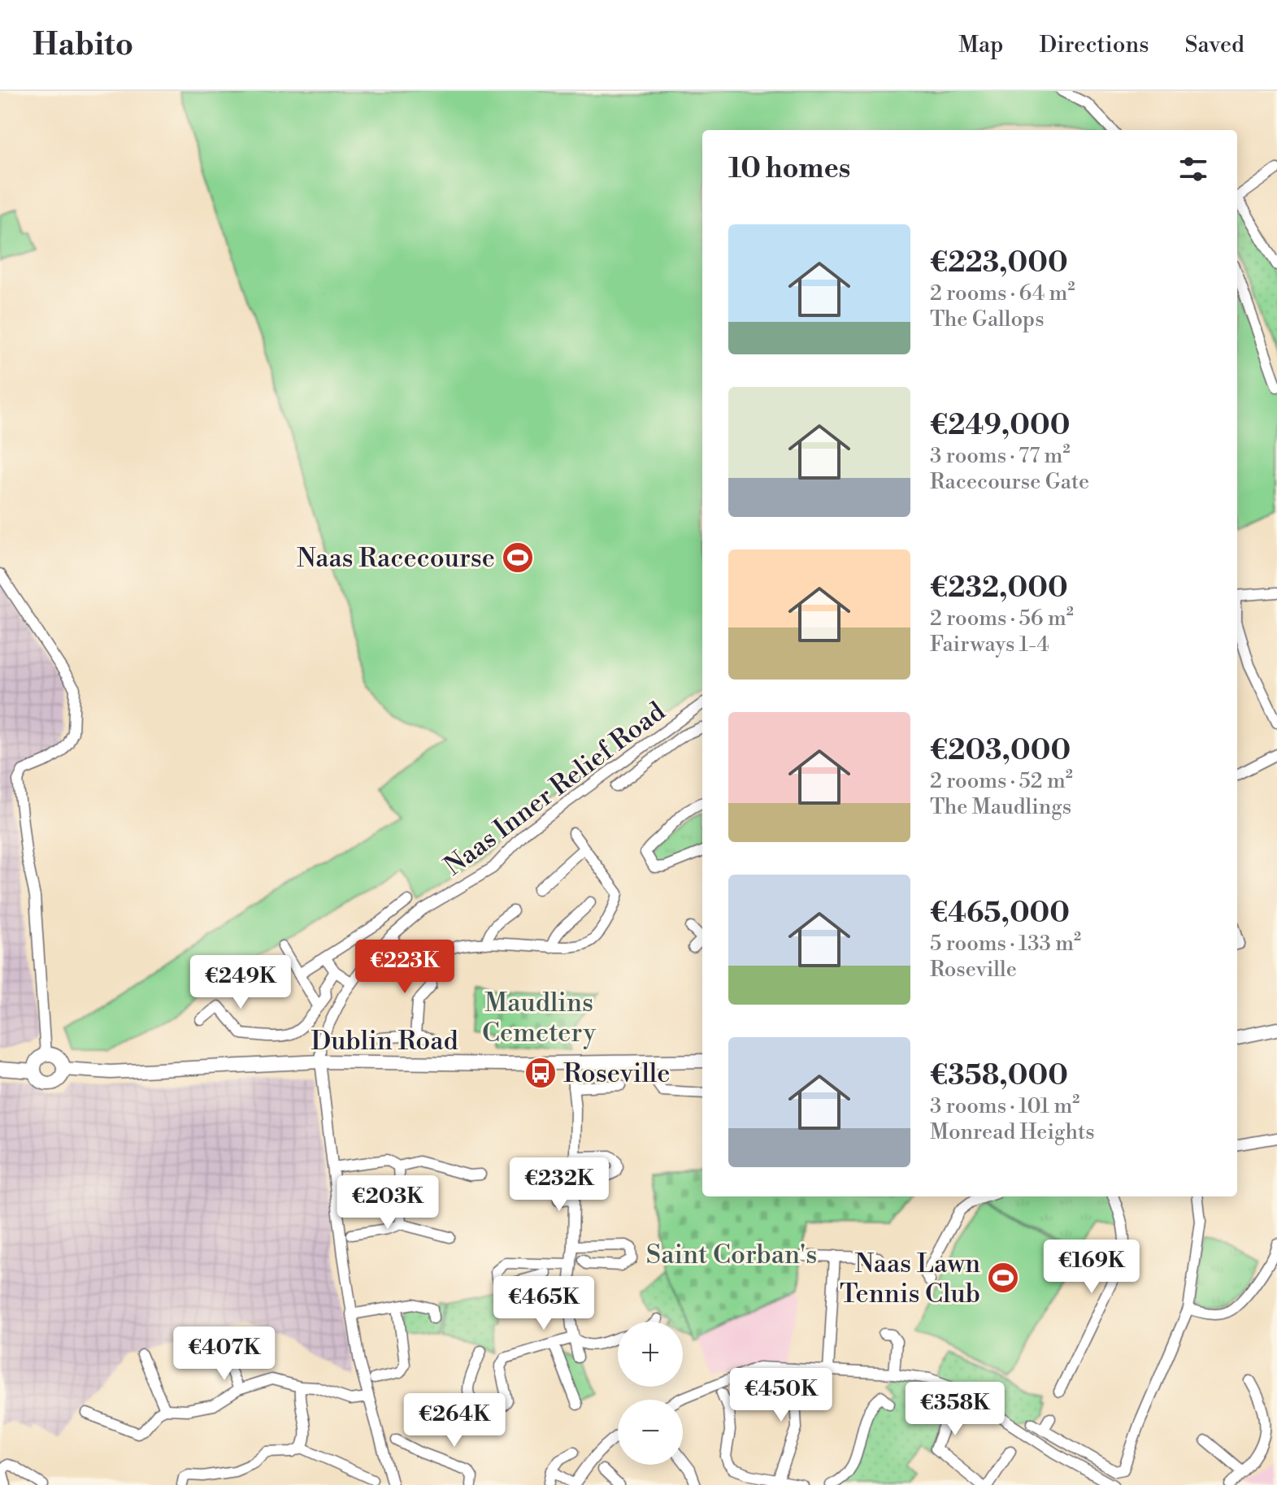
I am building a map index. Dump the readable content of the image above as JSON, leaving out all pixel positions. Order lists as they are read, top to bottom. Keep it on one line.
{"streets":{"main road":["Dublin Road"],"street":["Naas Inner Relief Road"]},"crossings":[["Naas Inner Relief Road","Dublin Road"]],"parks":["Maudlins Cemetery","Saint Corban's"],"places":{"sports":["Naas Racecourse","Naas Lawn Tennis Club"],"bus stop":["Roseville"]},"page":{"header":"Habito","nav":["Map","Directions","Saved"],"heading":"10 homes","list":[{"name":"€223,000","note":"2 rooms · 64 m² · The Gallops"},{"name":"€249,000","note":"3 rooms · 77 m² · Racecourse Gate"},{"name":"€232,000","note":"2 rooms · 56 m² · Fairways 1-4"},{"name":"€203,000","note":"2 rooms · 52 m² · The Maudlings"},{"name":"€465,000","note":"5 rooms · 133 m² · Roseville"},{"name":"€358,000","note":"3 rooms · 101 m² · Monread Heights"}],"price":["€223K","€249K","€232K","€203K","€169K","€465K","€407K","€450K","€358K","€264K"],"map_buttons":["+","−"]}}
